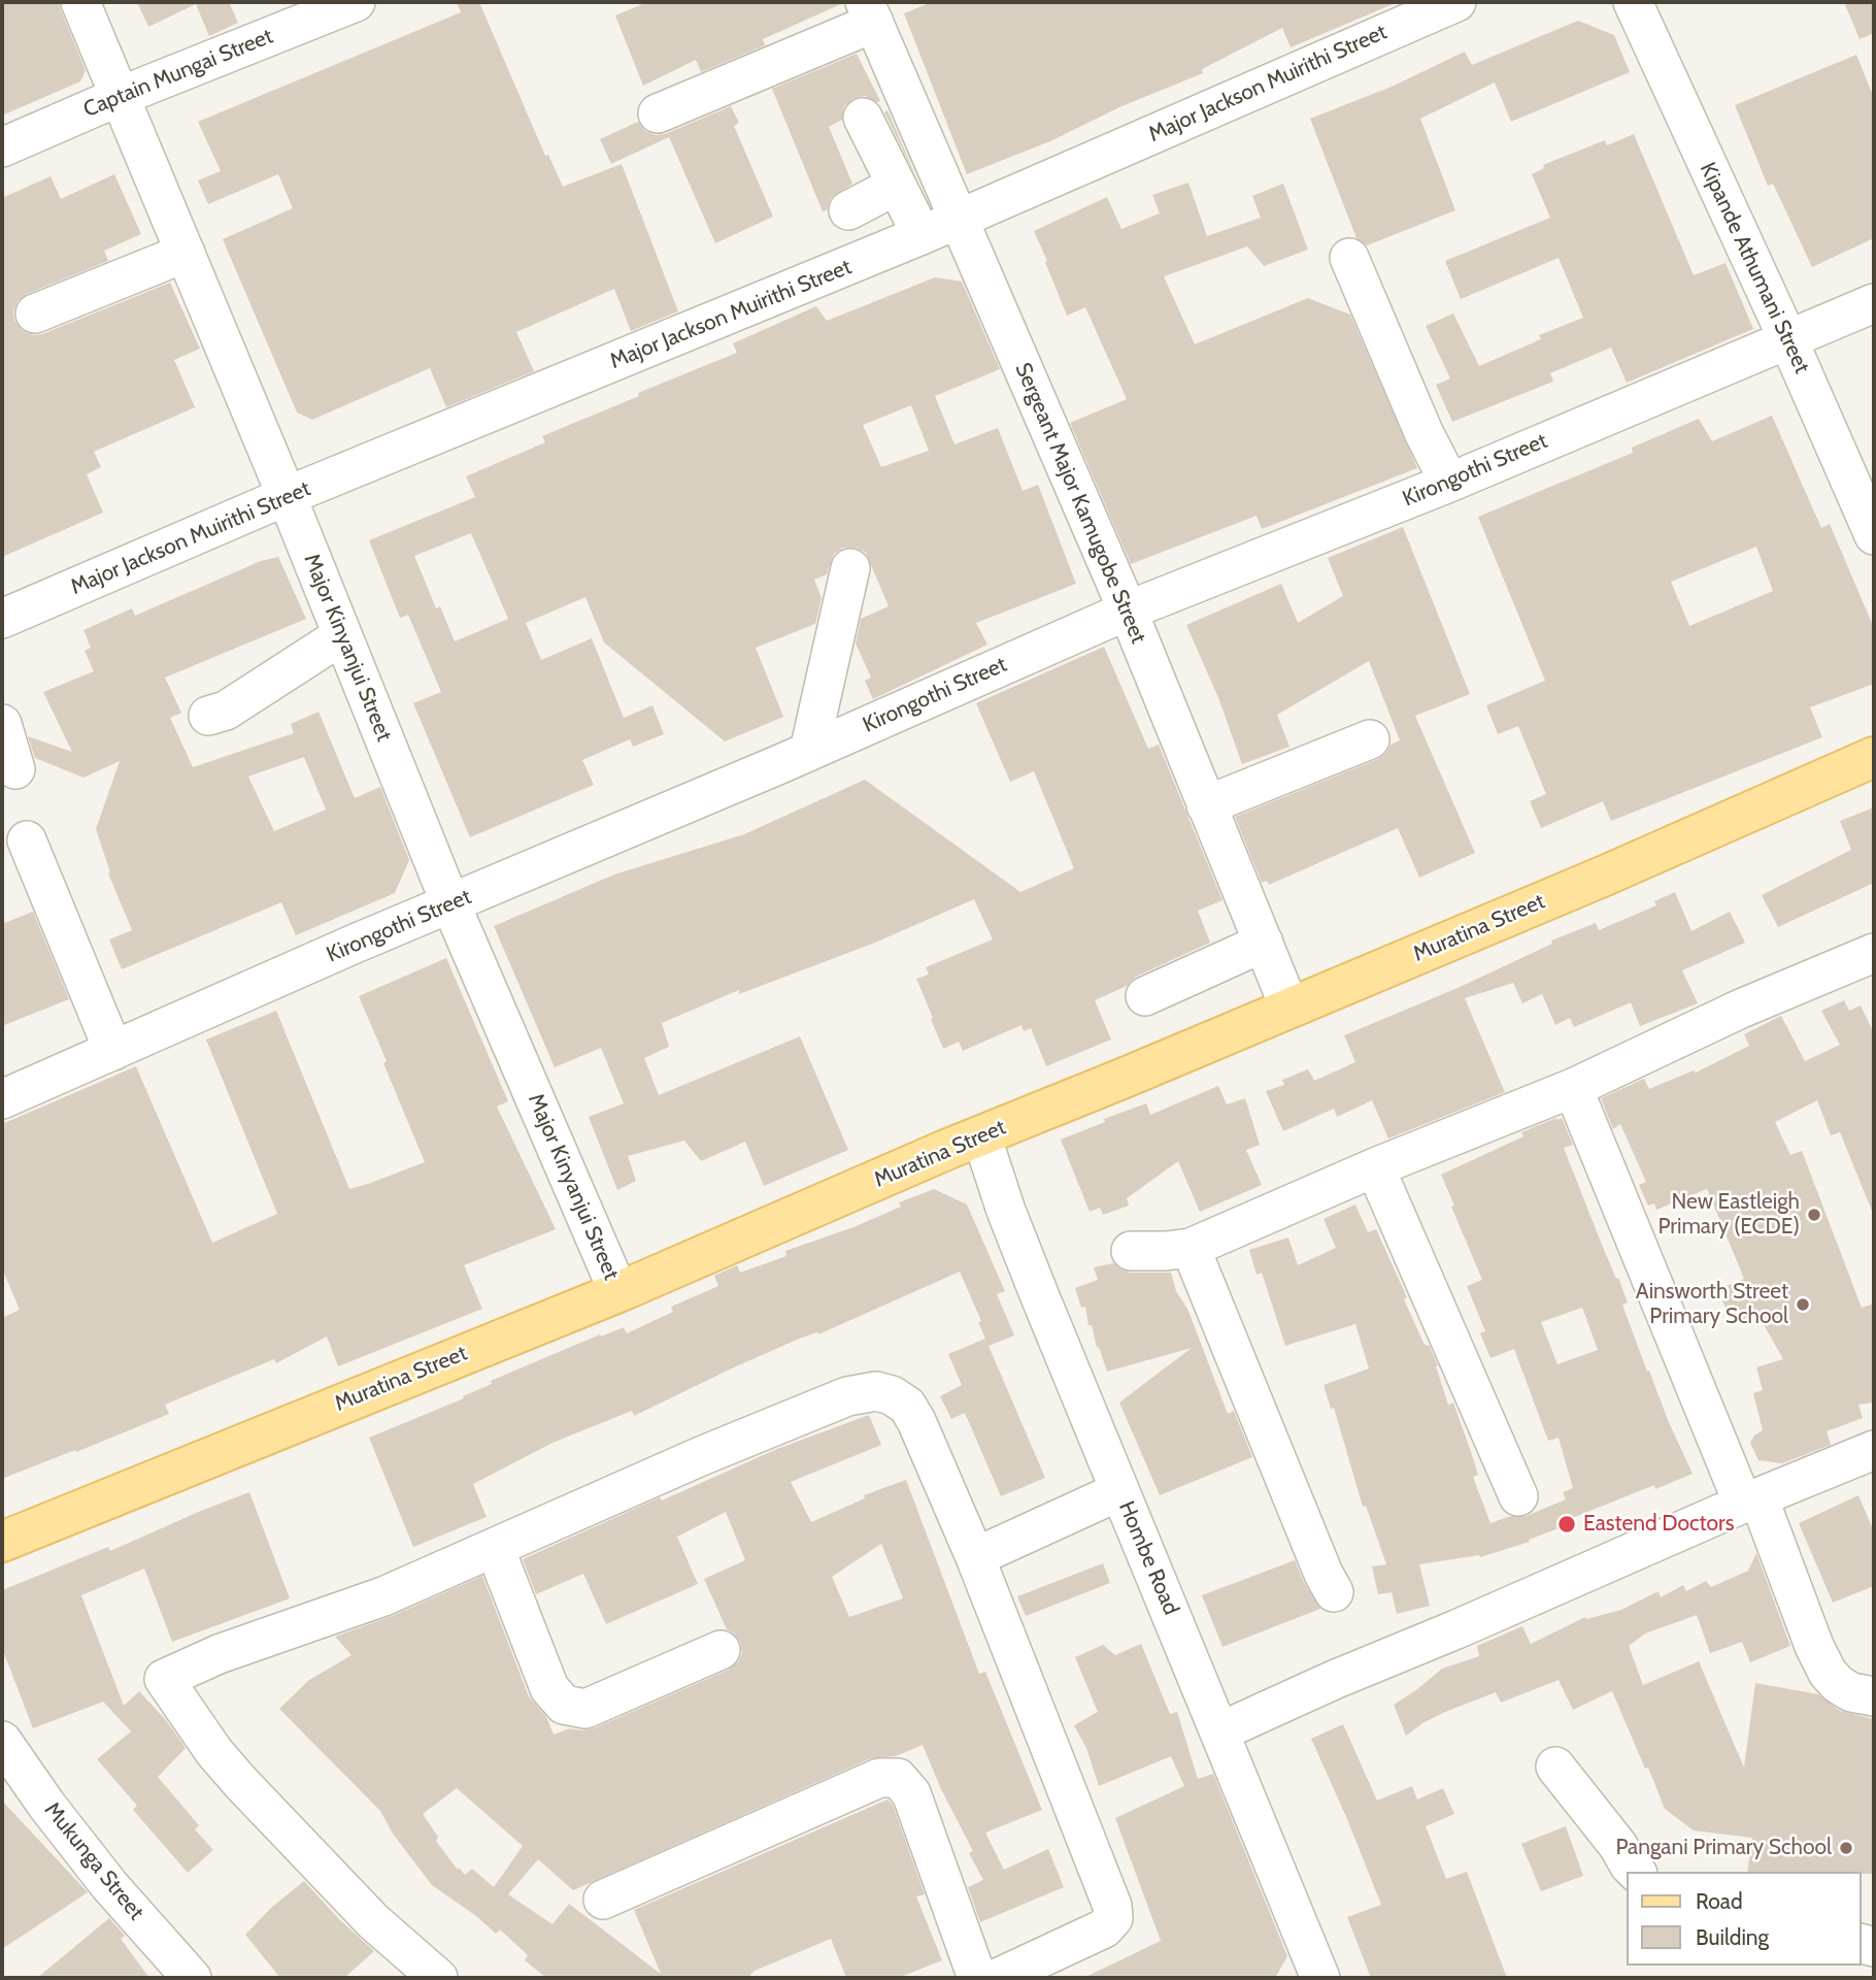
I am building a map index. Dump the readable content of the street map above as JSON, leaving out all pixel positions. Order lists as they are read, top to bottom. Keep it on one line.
{"streets":{"main road":["Muratina Street"],"street":["Captain Mungai Street","Major Jackson Muirithi Street","Kipande Athumani Street","Kirongothi Street","Sergeant Major Kamugobe Street","Major Kinyanjui Street","Hombe Road","Mukunga Street"]},"crossings":[["Captain Mungai Street","Major Kinyanjui Street"],["Major Jackson Muirithi Street","Sergeant Major Kamugobe Street"],["Major Jackson Muirithi Street","Major Kinyanjui Street"],["Kipande Athumani Street","Kirongothi Street"],["Kirongothi Street","Sergeant Major Kamugobe Street"],["Kirongothi Street","Major Kinyanjui Street"],["Sergeant Major Kamugobe Street","Muratina Street"],["Major Kinyanjui Street","Muratina Street"],["Muratina Street","Hombe Road"]],"places":["New Eastleigh Primary (ECDE)","Ainsworth Street Primary School","Eastend Doctors","Pangani Primary School"],"legend":["Road","Building"]}
